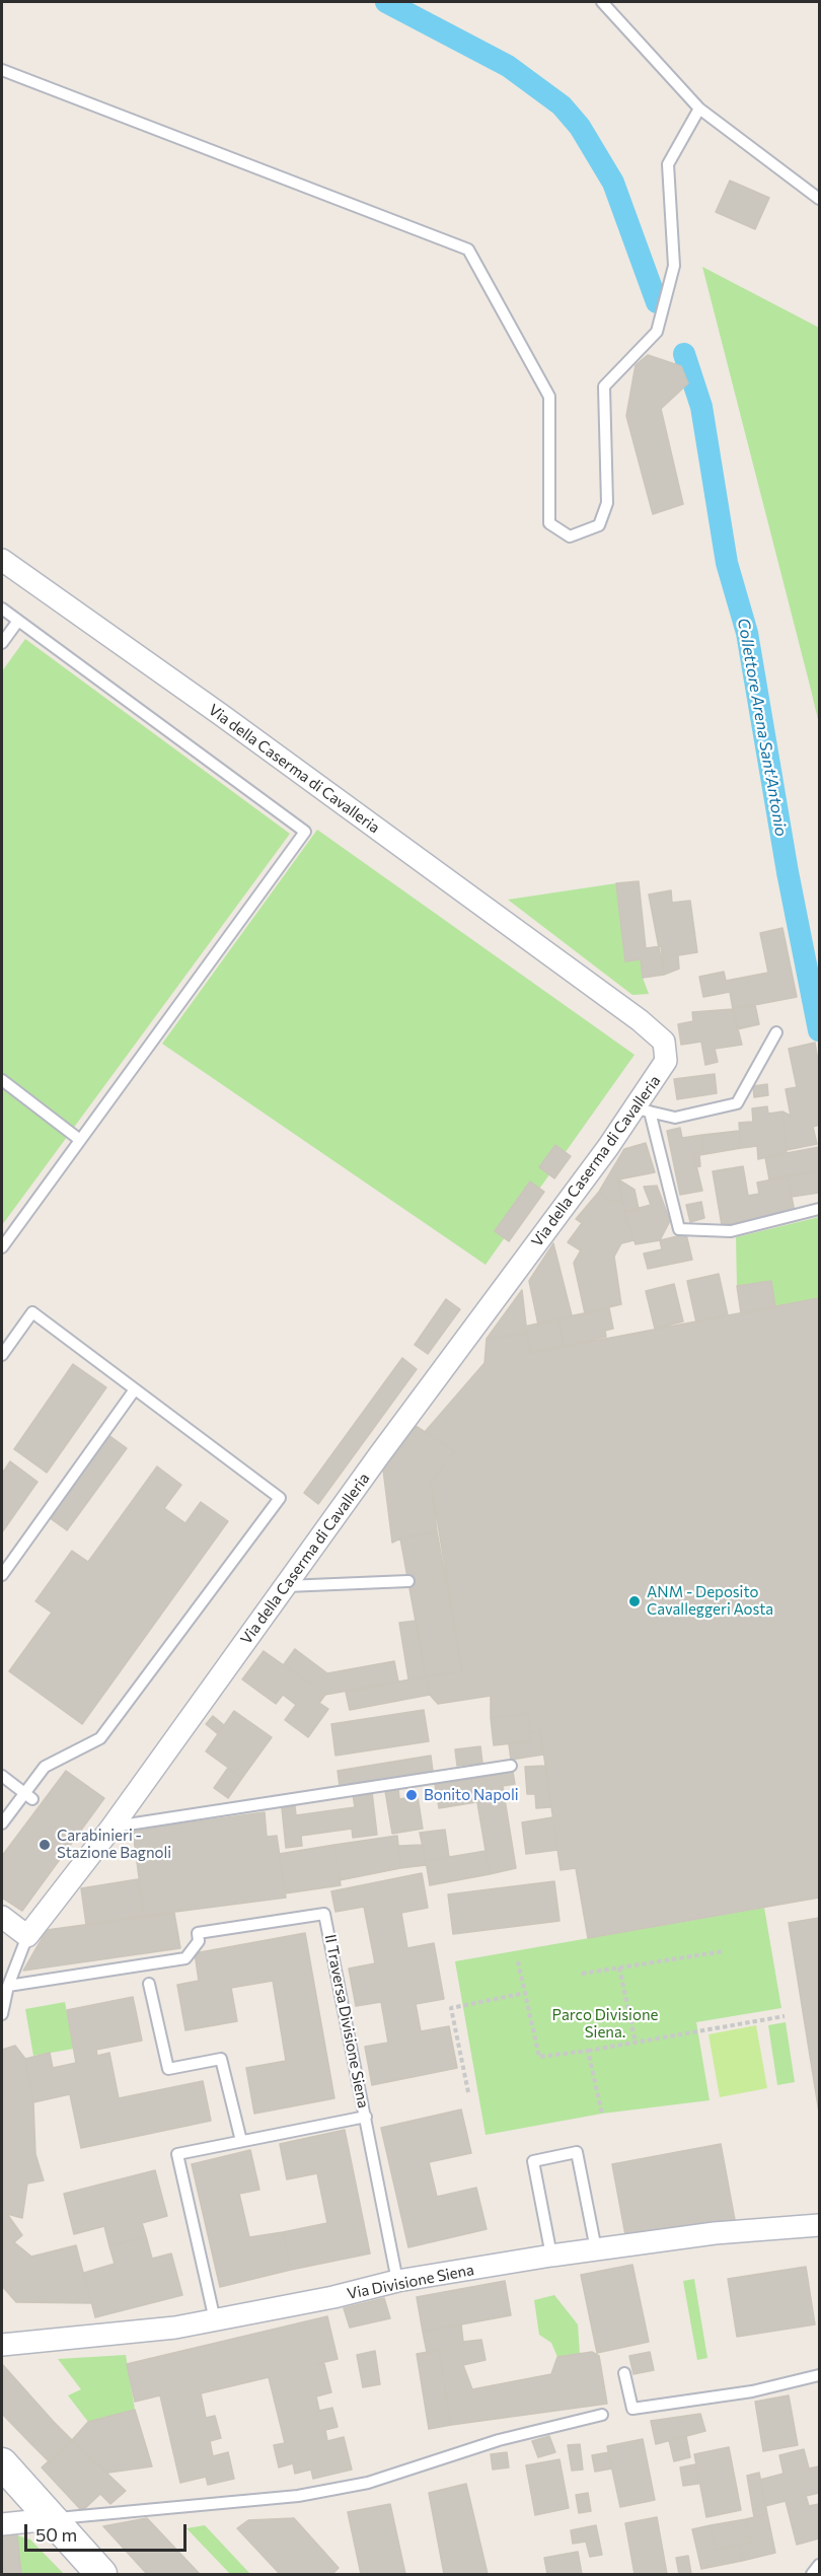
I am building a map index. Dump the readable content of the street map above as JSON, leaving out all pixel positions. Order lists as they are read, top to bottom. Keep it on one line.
{"streets":{"street":["Via della Caserma di Cavalleria","Via Divisione Siena"],"lane":["II Traversa Divisione Siena"]},"crossings":[["II Traversa Divisione Siena","Via Divisione Siena"]],"water":["Collettore Arena Sant'Antonio"],"parks":["Parco Divisione Siena."],"places":["ANM - Deposito Cavalleggeri Aosta","Bonito Napoli","Carabinieri - Stazione Bagnoli"],"scale_bar":"50 m"}
